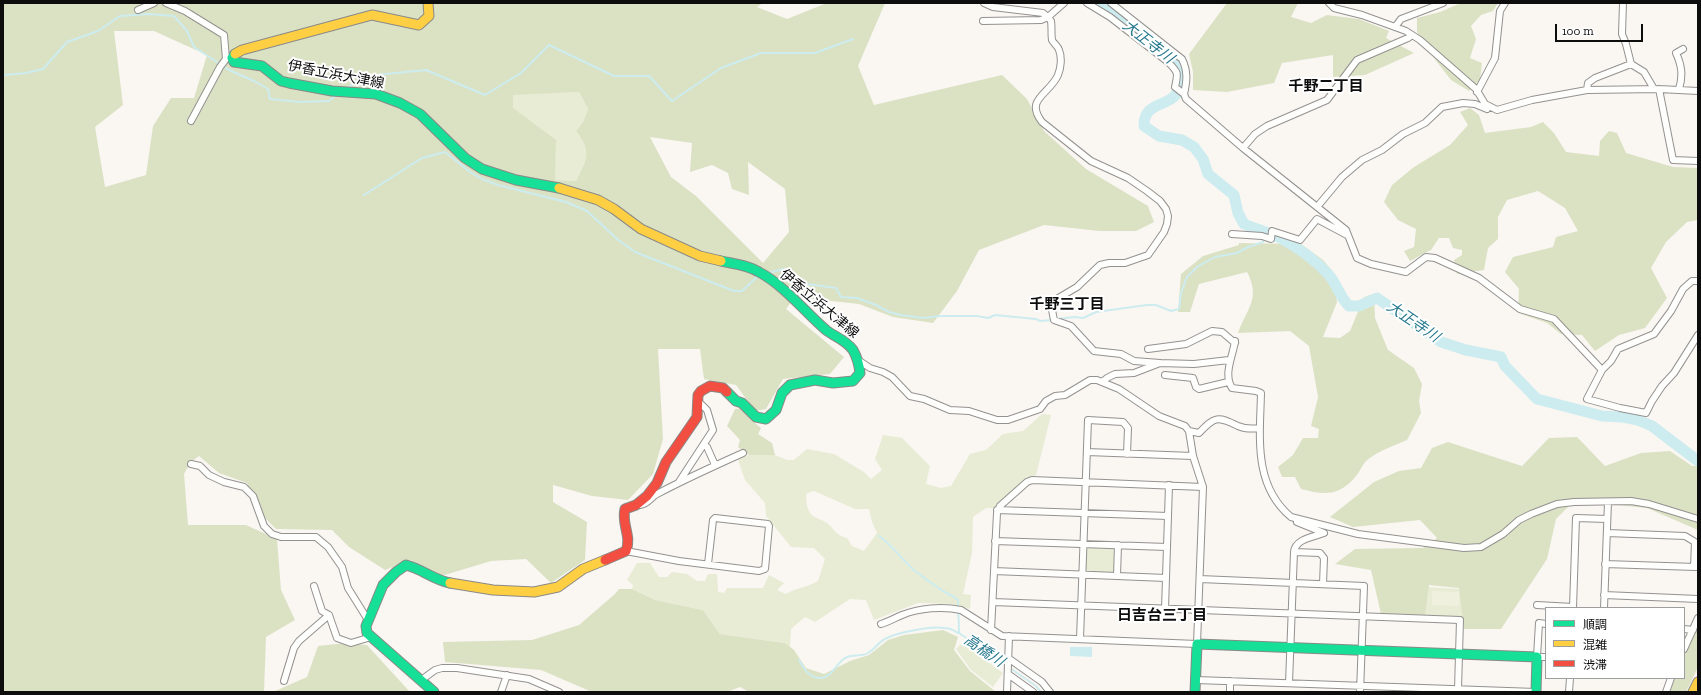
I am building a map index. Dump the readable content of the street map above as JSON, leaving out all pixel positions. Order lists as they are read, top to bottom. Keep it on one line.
{"streets":{"main road":["伊香立浜大津線"]},"districts":["千野二丁目","千野三丁目","日吉台三丁目"],"water":["大正寺川","高橋川"],"legend":["順調","混雑","渋滞"],"scale_bar":"100 m"}
